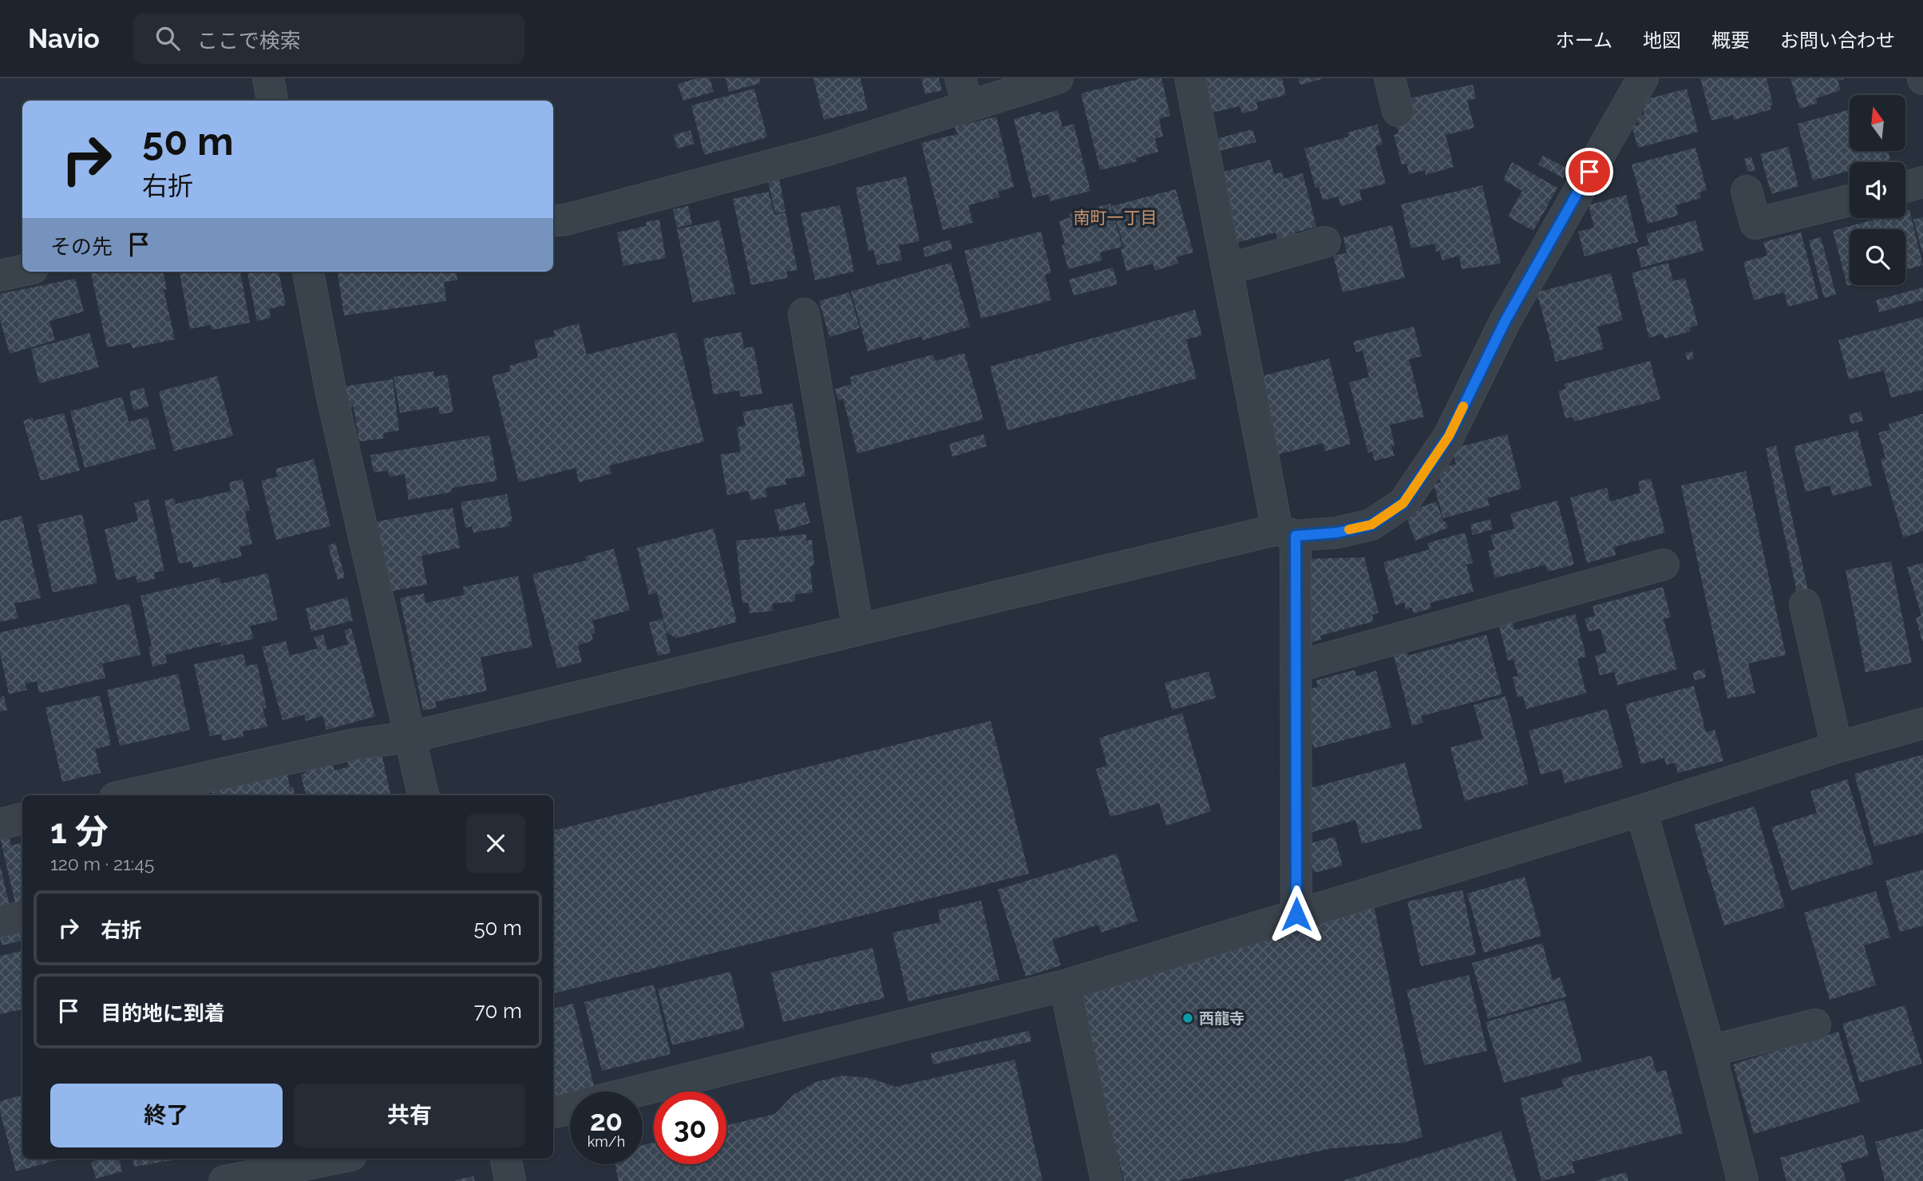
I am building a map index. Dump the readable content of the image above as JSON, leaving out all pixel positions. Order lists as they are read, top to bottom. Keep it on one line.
{"districts":["南町一丁目"],"places":["西龍寺"],"north":"top","page":{"header":"Navio","search":"ここで検索","nav":["ホーム","地図","概要","お問い合わせ"],"turn":["50 m","右折"],"then":"その先","heading":["1 分","120 m · 21:45"],"list":[{"name":"右折","value":"50 m"},{"name":"目的地に到着","value":"70 m"}],"buttons":["終了","共有"],"speed":"20 km/h","limit":"30"}}
